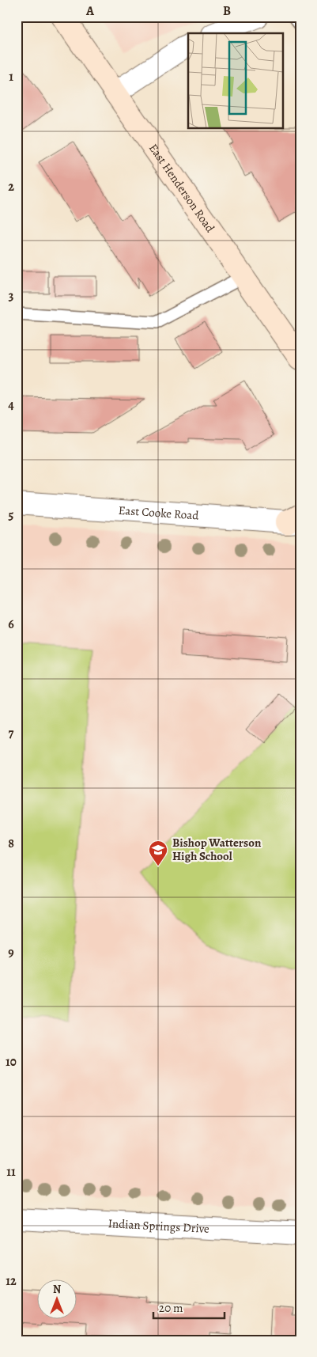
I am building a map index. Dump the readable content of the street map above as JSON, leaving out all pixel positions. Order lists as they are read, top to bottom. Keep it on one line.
{"streets":{"main road":["East Henderson Road"],"street":["East Cooke Road","Indian Springs Drive"]},"places":{"school or university":["Bishop Watterson High School"]},"scale_bar":"20 m","north":"top","grid":{"columns":["A","B"],"rows":["1","2","3","4","5","6","7","8","9","10","11","12"]}}
